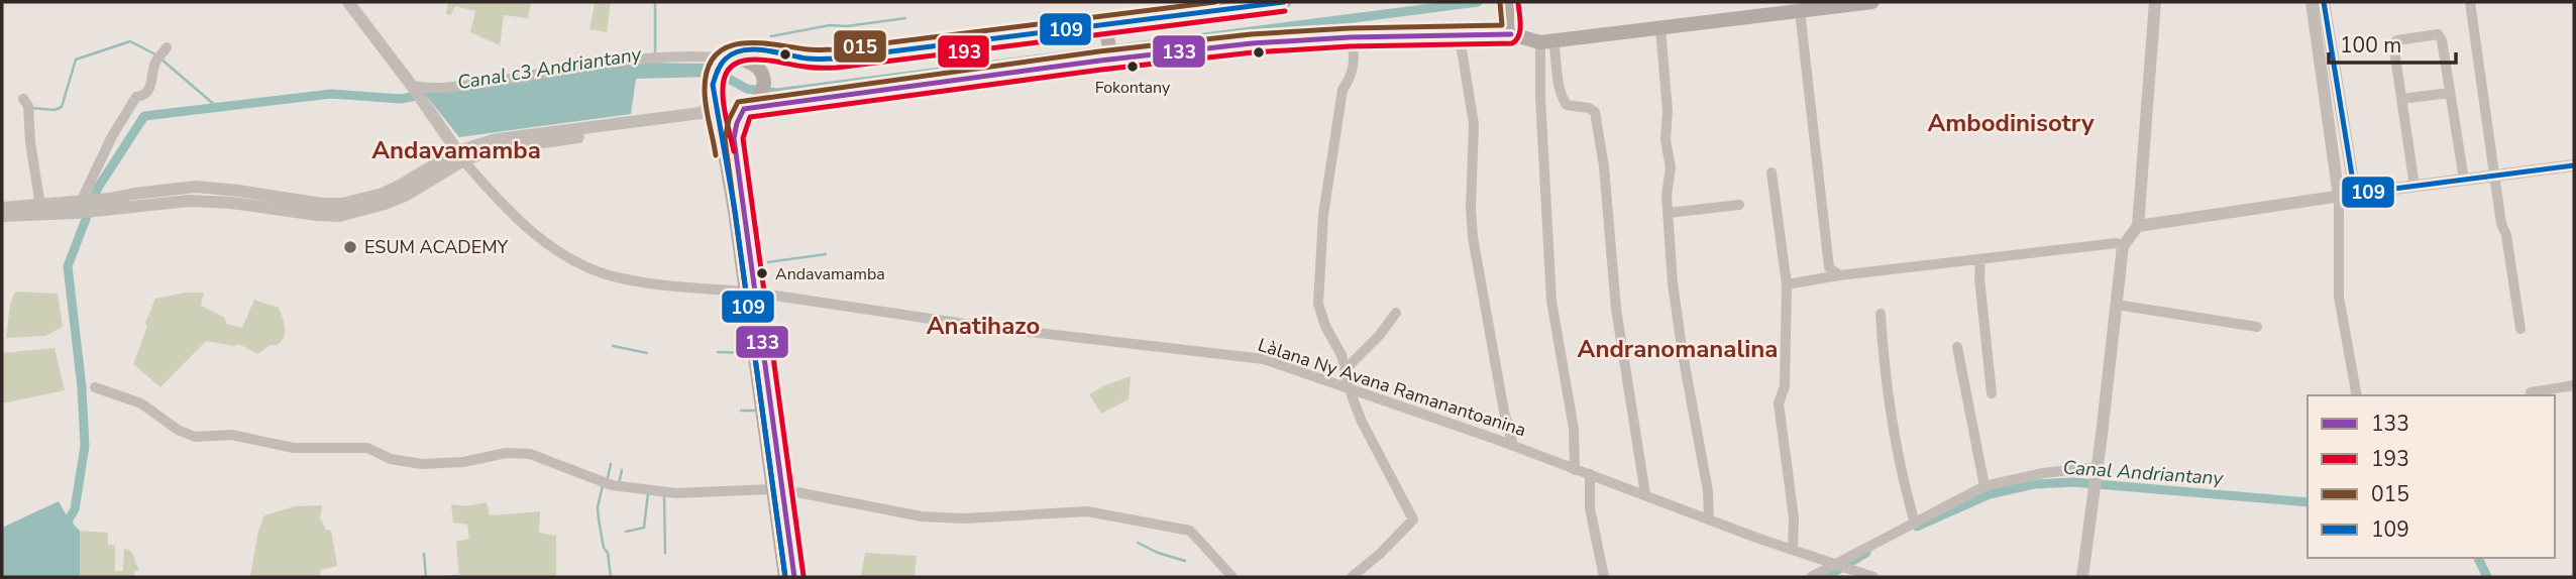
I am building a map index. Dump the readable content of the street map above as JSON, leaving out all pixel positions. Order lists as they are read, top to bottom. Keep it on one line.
{"streets":{"street":["Làlana Ny Avana Ramanantoanina"]},"districts":["Ambodinisotry","Andavamamba","Anatihazo","Andranomanalina"],"water":["Canal c3 Andriantany","Canal Andriantany"],"places":["Fokontany","ESUM ACADEMY","Andavamamba"],"lines":["transit line 193","transit line 015","transit line 109","transit line 133"],"legend":["133","193","015","109"],"scale_bar":"100 m"}
